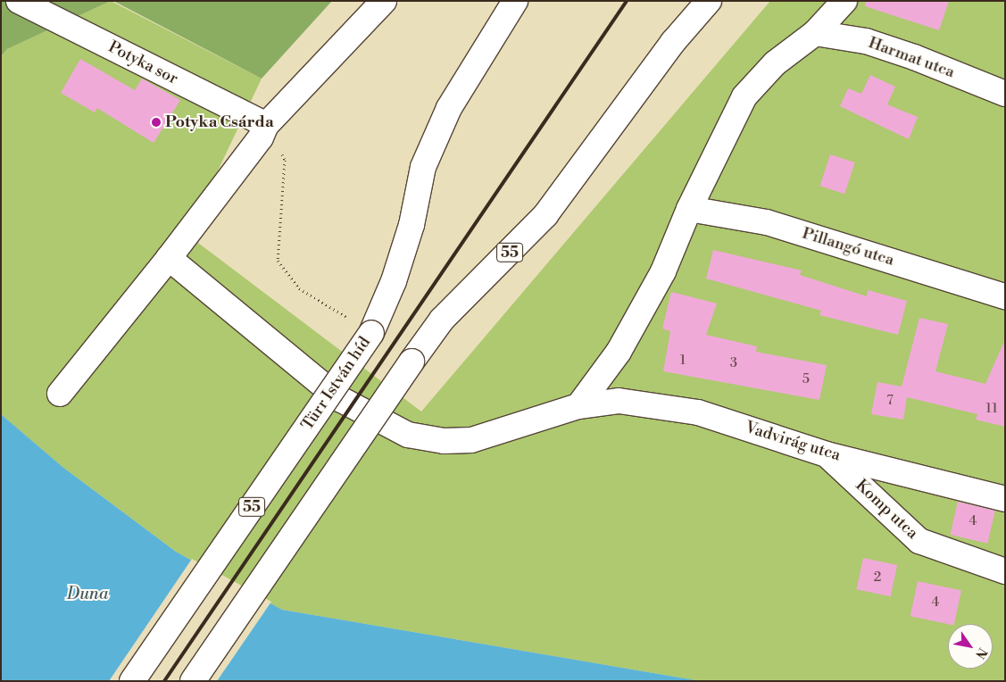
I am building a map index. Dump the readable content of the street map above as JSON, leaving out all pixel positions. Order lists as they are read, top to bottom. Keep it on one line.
{"streets":{"street":["Harmat utca","Potyka sor","Pillangó utca","55","Türr István híd","Vadvirág utca","Komp utca"]},"crossings":[["Vadvirág utca","Komp utca"]],"water":["Duna"],"places":["Potyka Csárda"],"house_numbers":["1","3","5","7","11","4","2","4"],"north":"bottom right"}
